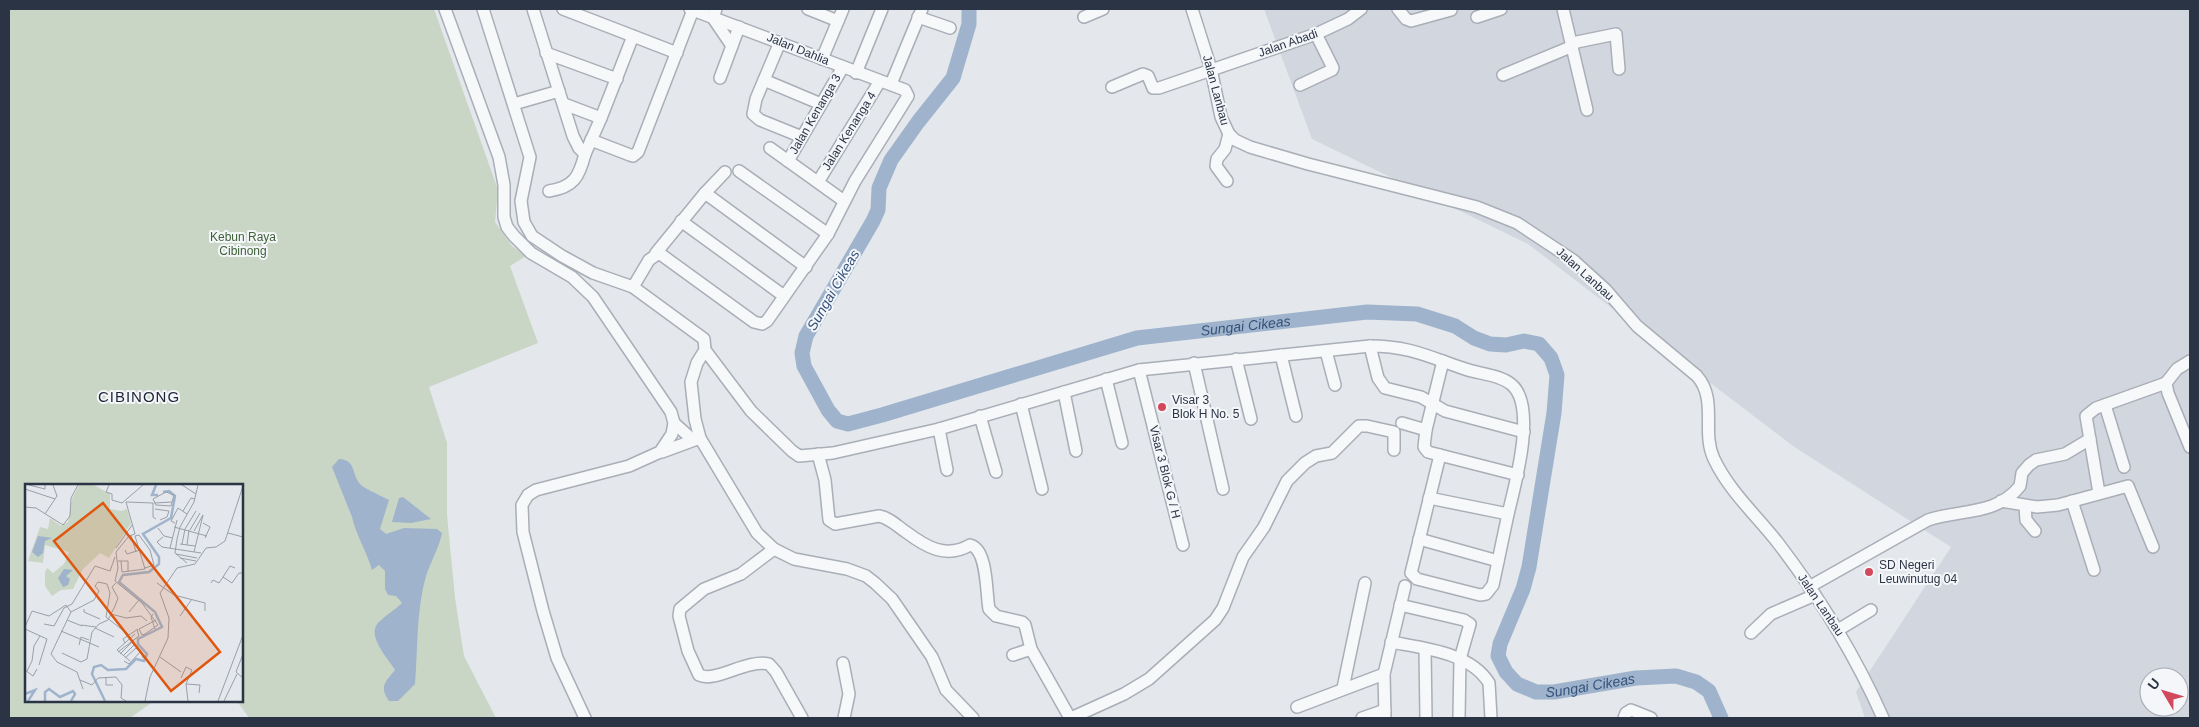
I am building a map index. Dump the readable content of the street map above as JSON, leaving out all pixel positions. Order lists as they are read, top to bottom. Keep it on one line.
{"streets":{"street":["Jalan Abadi","Jalan Dahlia","Jalan Lanbau","Jalan Kenanga 3","Jalan Kenanga 4","Visar 3 Blok G / H"]},"crossings":[["Jalan Abadi","Jalan Lanbau"],["Jalan Dahlia","Jalan Kenanga 3"],["Jalan Dahlia","Jalan Kenanga 4"]],"districts":["CIBINONG"],"water":["Sungai Cikeas"],"parks":["Kebun Raya Cibinong"],"places":["Visar 3 Blok H No. 5","SD Negeri Leuwinutug 04"],"north":"top left"}
